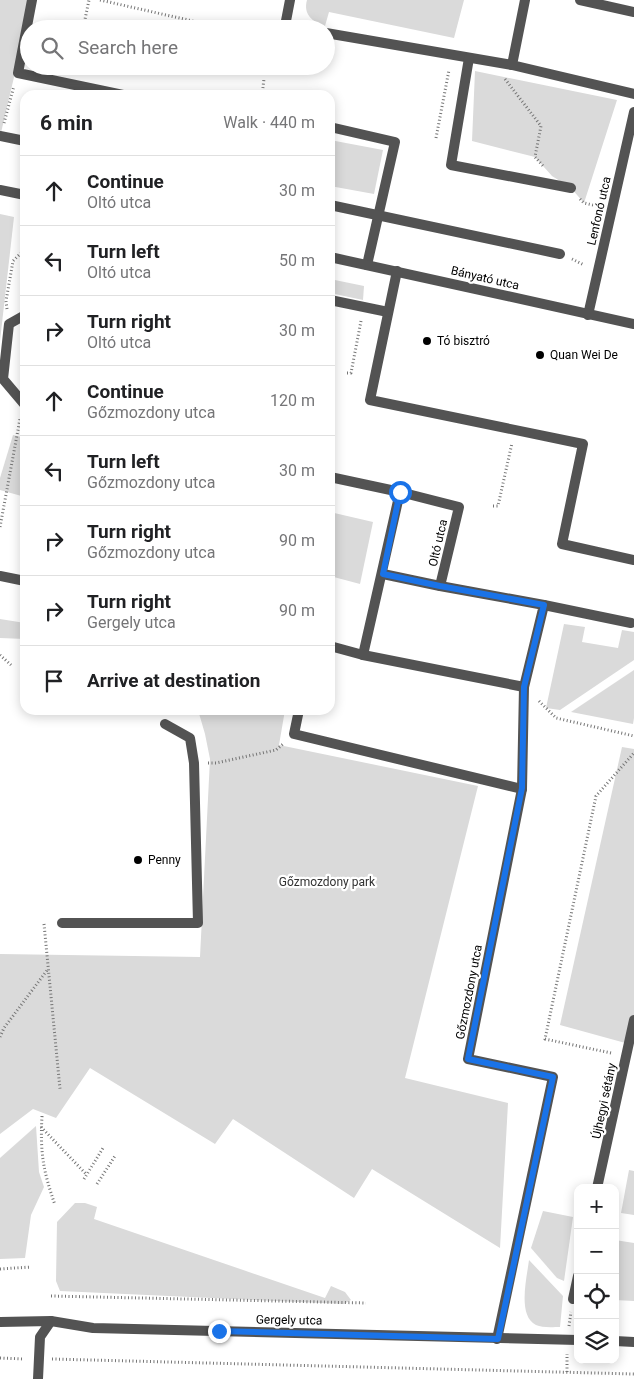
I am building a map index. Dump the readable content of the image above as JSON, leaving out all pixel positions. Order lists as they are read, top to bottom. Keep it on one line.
{"streets":{"street":["Lenfonó utca","Bányató utca","Oltó utca","Gőzmozdony utca","Újhegyi sétány","Gergely utca"]},"crossings":[["Lenfonó utca","Bányató utca"],["Gőzmozdony utca","Gergely utca"]],"parks":["Gőzmozdony park"],"places":["Tó bisztró","Quan Wei De","Penny"],"page":{"search":"Search here","heading":["6 min","Walk · 440 m"],"list":[["Continue","Oltó utca","30 m"],["Turn left","Oltó utca","50 m"],["Turn right","Oltó utca","30 m"],["Continue","Gőzmozdony utca","120 m"],["Turn left","Gőzmozdony utca","30 m"],["Turn right","Gőzmozdony utca","90 m"],["Turn right","Gergely utca","90 m"],"Arrive at destination"],"map_buttons":["+","−"]}}
